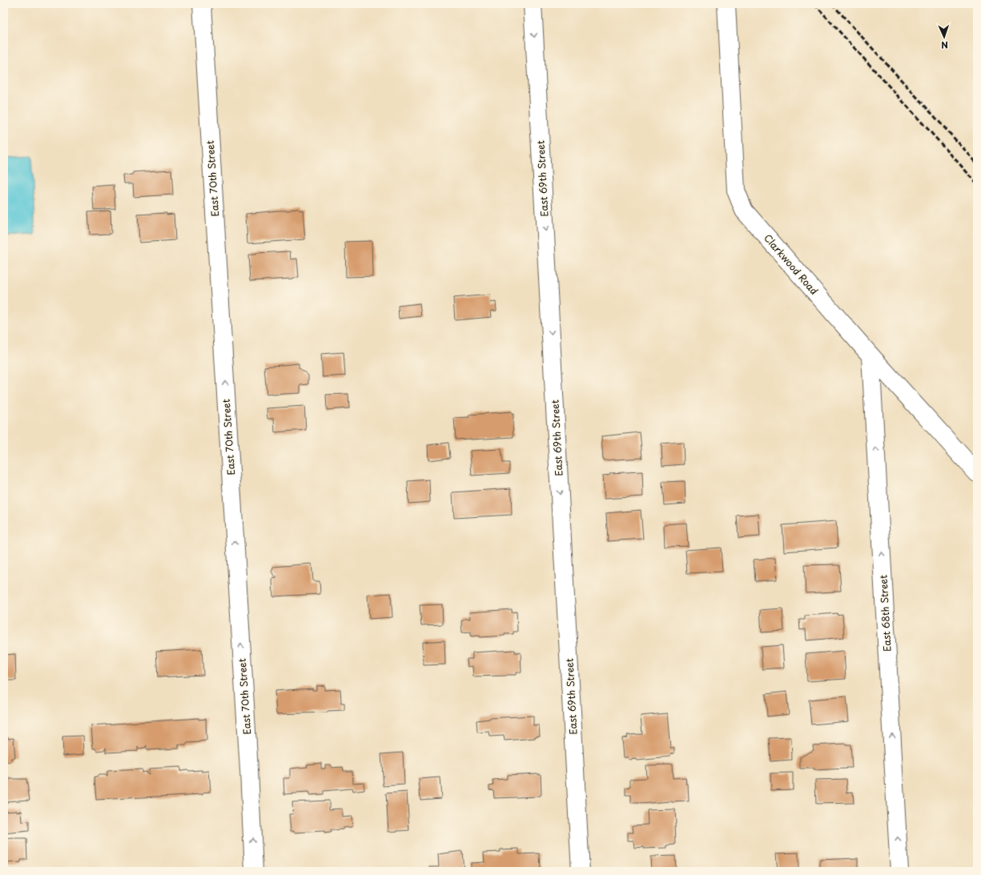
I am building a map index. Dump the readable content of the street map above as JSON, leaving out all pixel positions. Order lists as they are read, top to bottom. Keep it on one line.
{"streets":{"street":["East 70th Street","East 69th Street","Clarkwood Road","East 68th Street"]},"crossings":[["Clarkwood Road","East 68th Street"]],"one_way":["East 70th Street","East 69th Street","East 68th Street"],"north":"bottom"}
